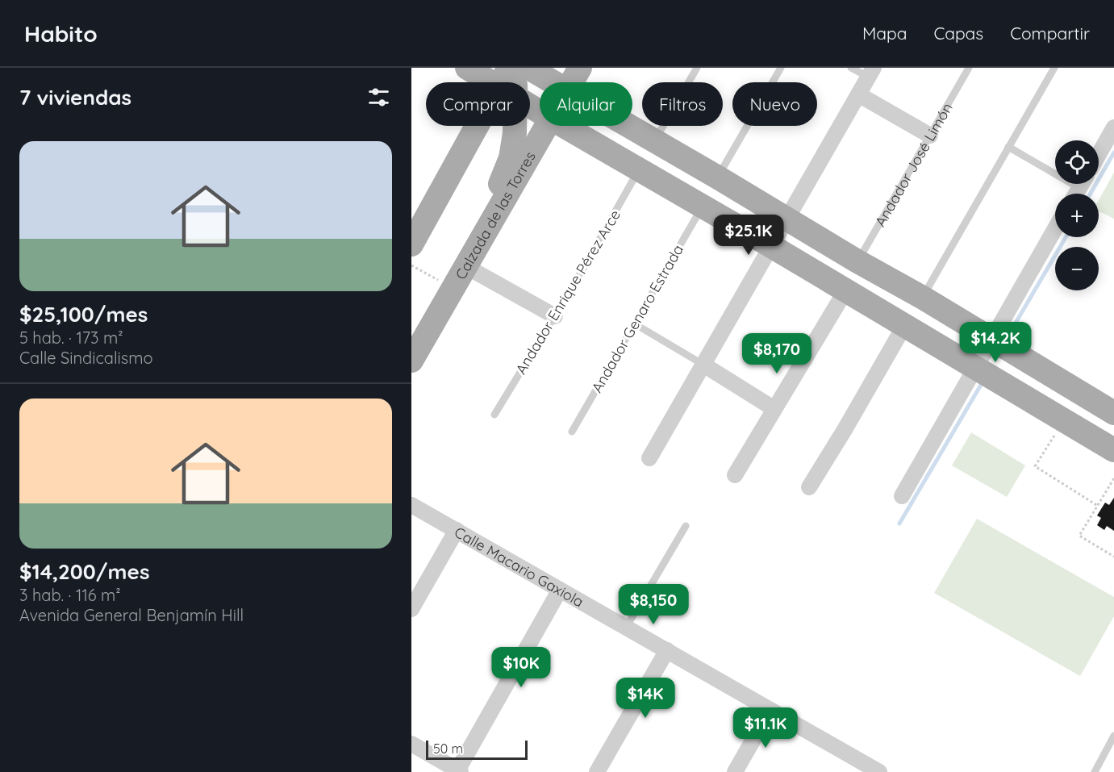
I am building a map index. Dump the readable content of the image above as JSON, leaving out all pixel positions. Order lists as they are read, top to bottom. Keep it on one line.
{"streets":{"main road":["Calzada de las Torres"],"street":["Calle Macario Gaxiola"],"lane":["Andador José Limón","Andador Enrique Pérez Arce","Andador Genaro Estrada"]},"scale_bar":"50 m","page":{"header":"Habito","nav":["Mapa","Capas","Compartir"],"heading":"7 viviendas","chip":["Comprar","Alquilar","Filtros","Nuevo"],"list":[{"name":"$25,100/mes","note":"5 hab. · 173 m² · Calle Sindicalismo"},{"name":"$14,200/mes","note":"3 hab. · 116 m² · Avenida General Benjamín Hill"}],"map_buttons":["+","−"],"price":["$25.1K","$14.2K","$8,170","$8,150","$10K","$14K","$11.1K"],"scale":"50 m"}}
